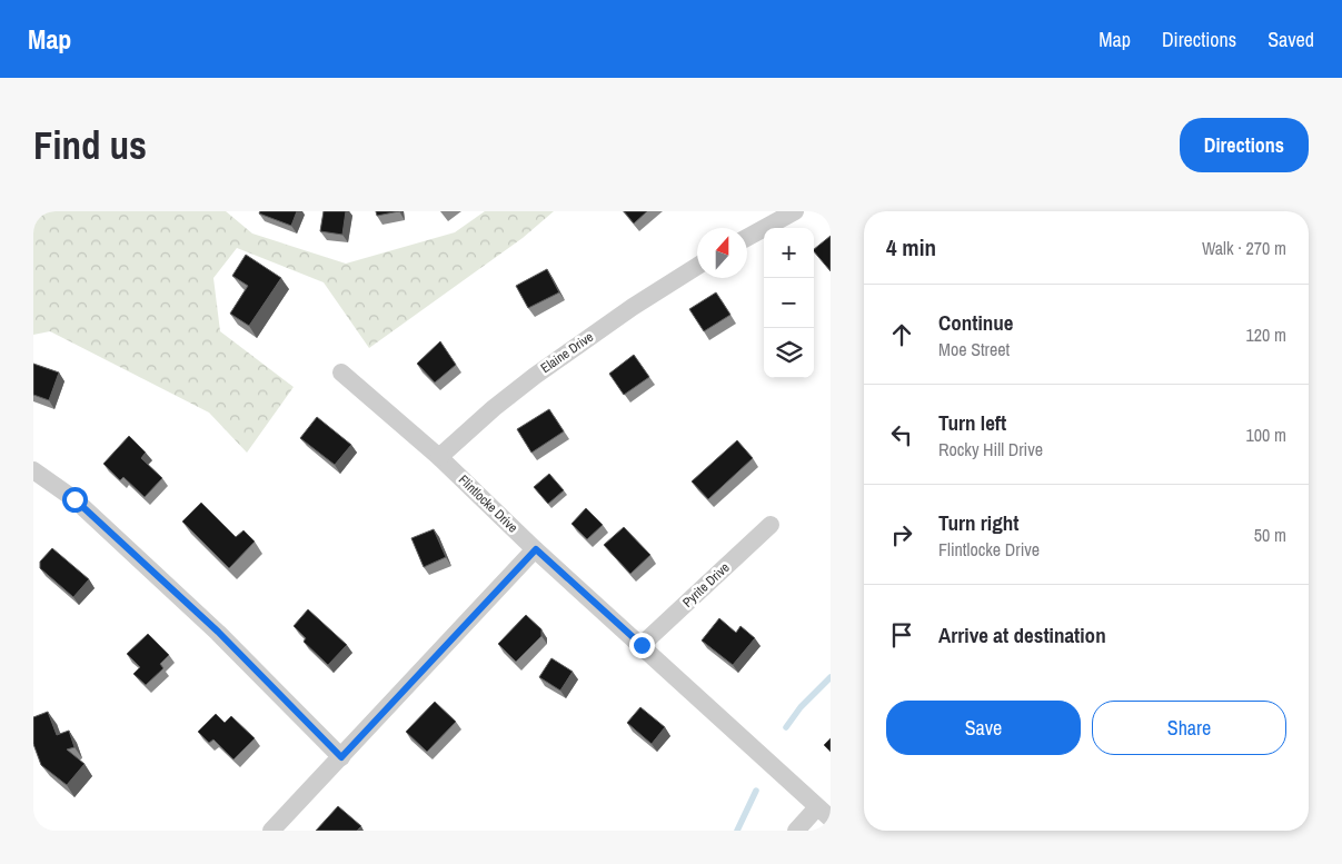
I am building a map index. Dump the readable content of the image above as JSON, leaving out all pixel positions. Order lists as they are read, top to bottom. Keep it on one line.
{"streets":{"street":["Elaine Drive","Flintlocke Drive","Pyrite Drive"]},"crossings":[["Elaine Drive","Flintlocke Drive"],["Flintlocke Drive","Pyrite Drive"]],"north":"top","page":{"header":"Map","nav":["Map","Directions","Saved"],"buttons":["Directions",["Save","Share"]],"title":"Find us","heading":["4 min","Walk · 270 m"],"map_buttons":["+","−"],"list":[["Continue","Moe Street","120 m"],["Turn left","Rocky Hill Drive","100 m"],["Turn right","Flintlocke Drive","50 m"],"Arrive at destination"]}}
